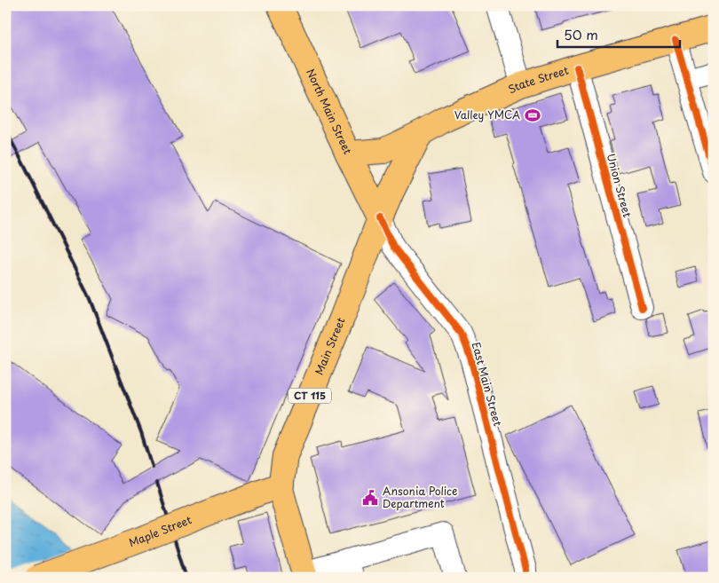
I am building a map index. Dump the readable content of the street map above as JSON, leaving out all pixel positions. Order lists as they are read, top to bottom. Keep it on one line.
{"streets":{"main road":["State Street","North Main Street","Main Street","CT 115","Maple Street"],"street":["Union Street","East Main Street"]},"crossings":[["State Street","North Main Street"],["State Street","Union Street"],["North Main Street","Main Street"],["North Main Street","East Main Street"],["Main Street","East Main Street"],["Main Street","Maple Street"]],"places":{"sports":["Valley YMCA"],"public building":["Ansonia Police Department"]},"scale_bar":"50 m"}
